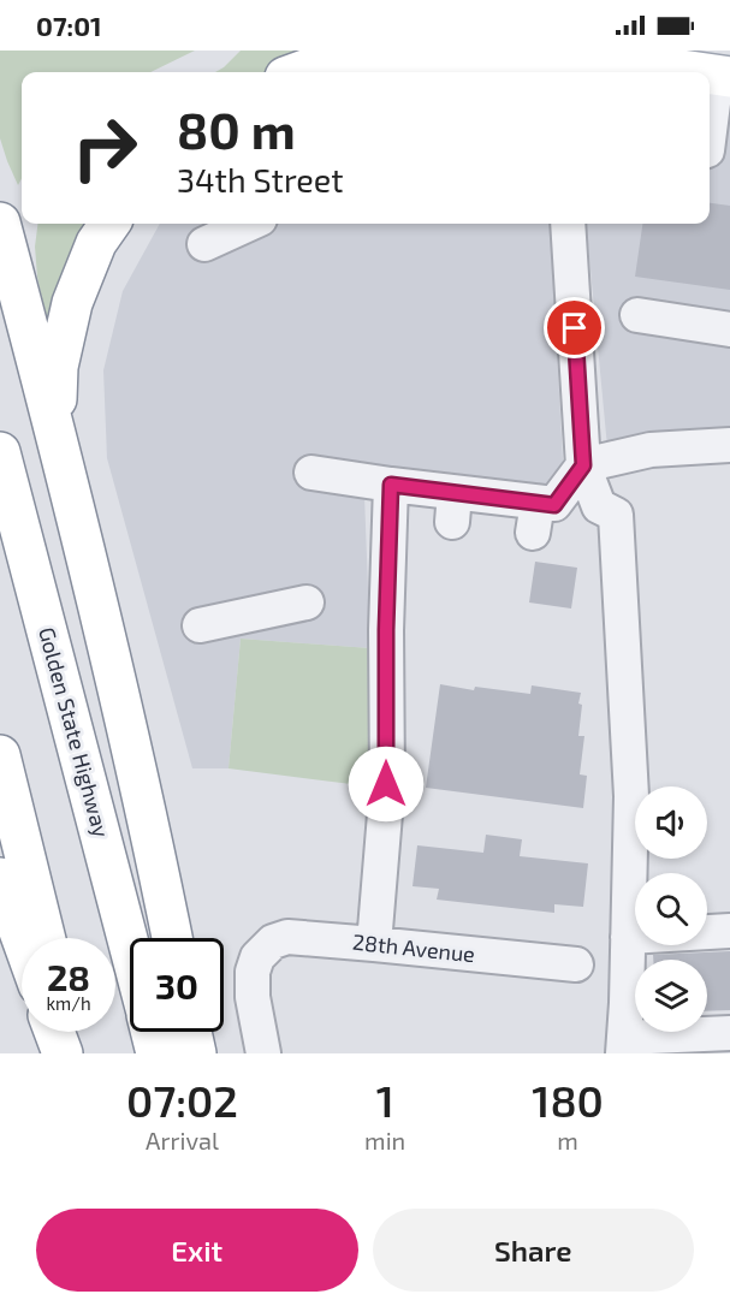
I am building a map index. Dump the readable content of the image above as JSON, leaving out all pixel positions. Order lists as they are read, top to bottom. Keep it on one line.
{"streets":{"main road":["Golden State Highway"],"street":["28th Avenue"]},"page":{"status":"07:01","turn":["80 m","34th Street"],"speed":"28 km/h","limit":"30","eta":["07:02","Arrival","1","min","180","m"],"buttons":["Exit","Share"]}}
